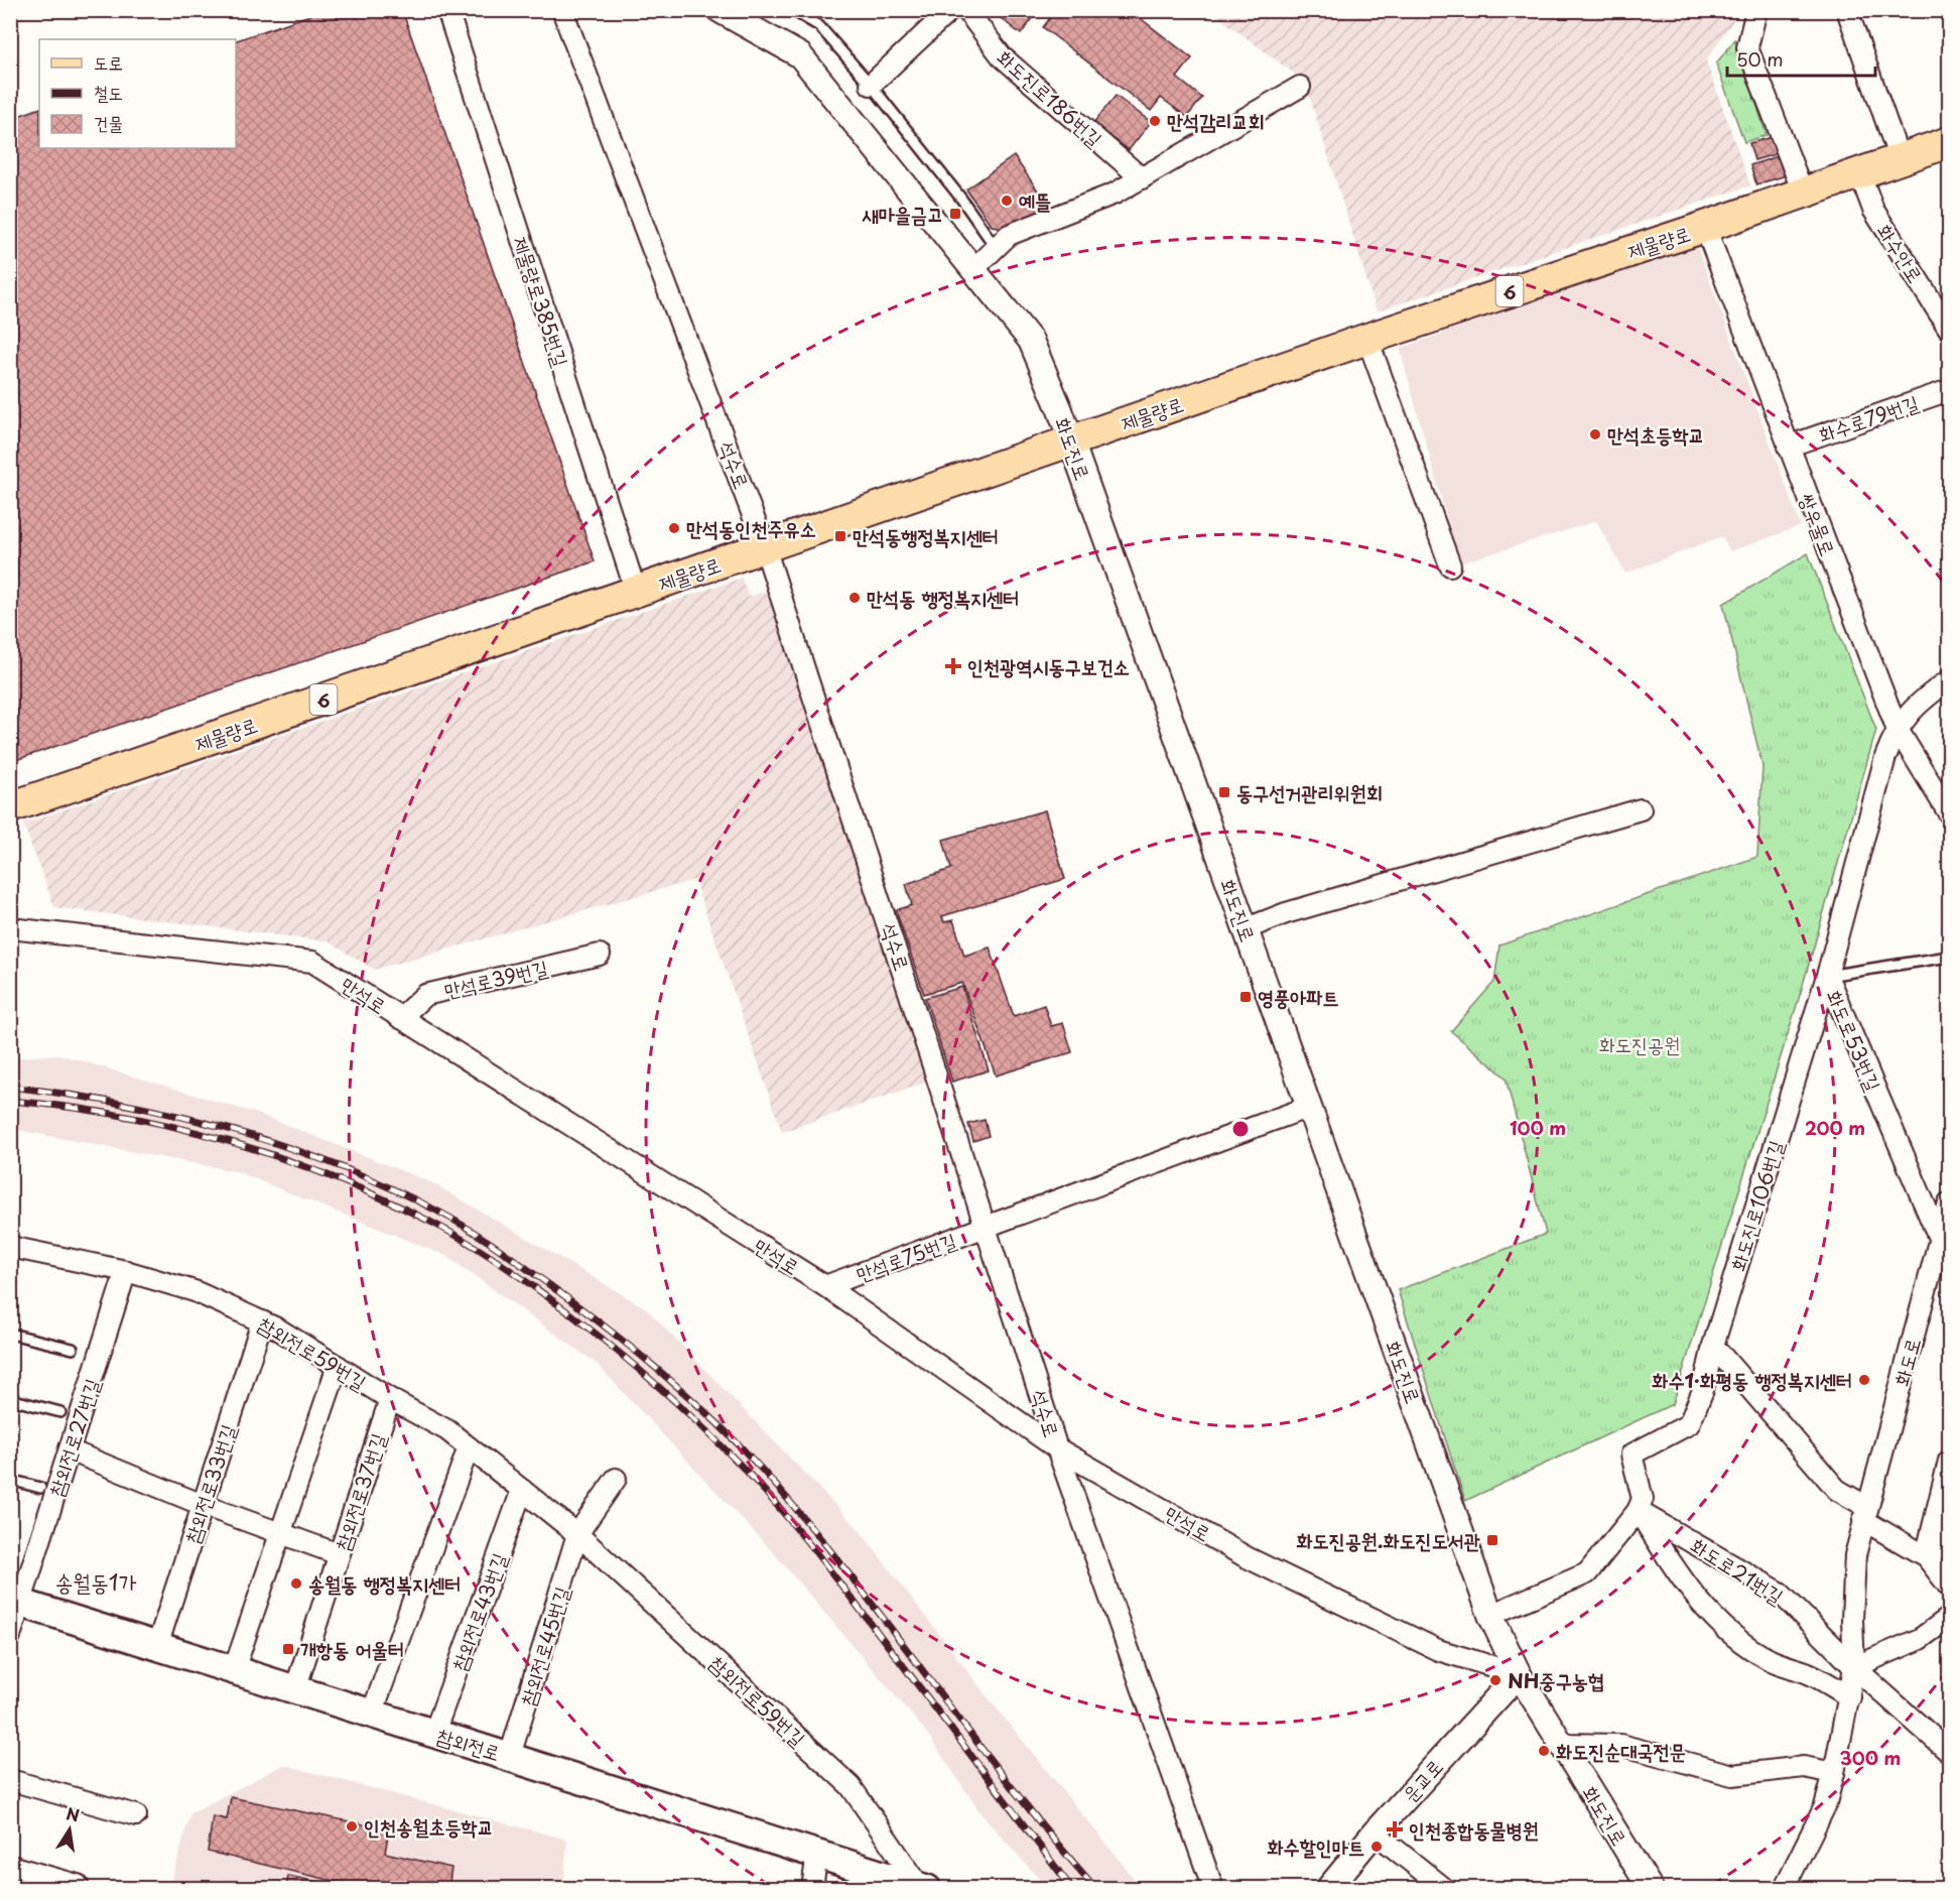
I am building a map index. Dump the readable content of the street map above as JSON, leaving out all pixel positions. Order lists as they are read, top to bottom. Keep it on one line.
{"streets":{"main road":["제물량로","6","참외전로"],"street":["화도진로186번길","화수안로","제물량로385번길","화수로79번길","화도진로","석수로","쌍우물로","만석로39번길","만석로","화도로53번길","화도진로106번길","만석로75번길","참외전로59번길","화도로","참외전로27번길","참외전로33번길","참외전로37번길","화도로21번길","참외전로43번길","참외전로45번길","운교로"]},"crossings":[["제물량로","화수안로"],["제물량로","제물량로385번길"],["제물량로","화도진로"],["제물량로","석수로"],["제물량로","쌍우물로"],["화수로79번길","쌍우물로"],["화도진로","만석로"],["화도진로","만석로75번길"],["화도진로","운교로"],["석수로","만석로"],["석수로","만석로75번길"],["쌍우물로","화도진로106번길"],["만석로39번길","만석로"],["만석로","만석로75번길"],["만석로","운교로"],["화도로53번길","화도진로106번길"],["화도로53번길","화도로"],["화도진로106번길","화도로21번길"],["참외전로59번길","참외전로27번길"],["참외전로59번길","참외전로33번길"],["참외전로59번길","참외전로37번길"],["참외전로59번길","참외전로43번길"],["참외전로59번길","참외전로45번길"],["참외전로59번길","참외전로"],["화도로","화도로21번길"],["참외전로27번길","참외전로"],["참외전로33번길","참외전로"],["참외전로37번길","참외전로"],["참외전로43번길","참외전로"],["참외전로45번길","참외전로"]],"districts":["송월동1가"],"parks":["화도진공원"],"places":{"other":["만석감리교회","예뜰","만석초등학교","만석동인천주유소","만석동 행정복지센터","화수1·화평동 행정복지센터","송월동 행정복지센터","NH중구농협","화도진순대국전문","인천송월초등학교","화수할인마트"],"transit":["새마을금고","만석동행정복지센터","동구선거관리위원회","영풍아파트","화도진공원.화도진도서관","개항동 어울터"],"health":["인천광역시동구보건소","인천종합동물병원"]},"legend":["도로","철도","건물"],"scale_bar":"50 m","north":"top","rings":["100 m","200 m","300 m"]}
